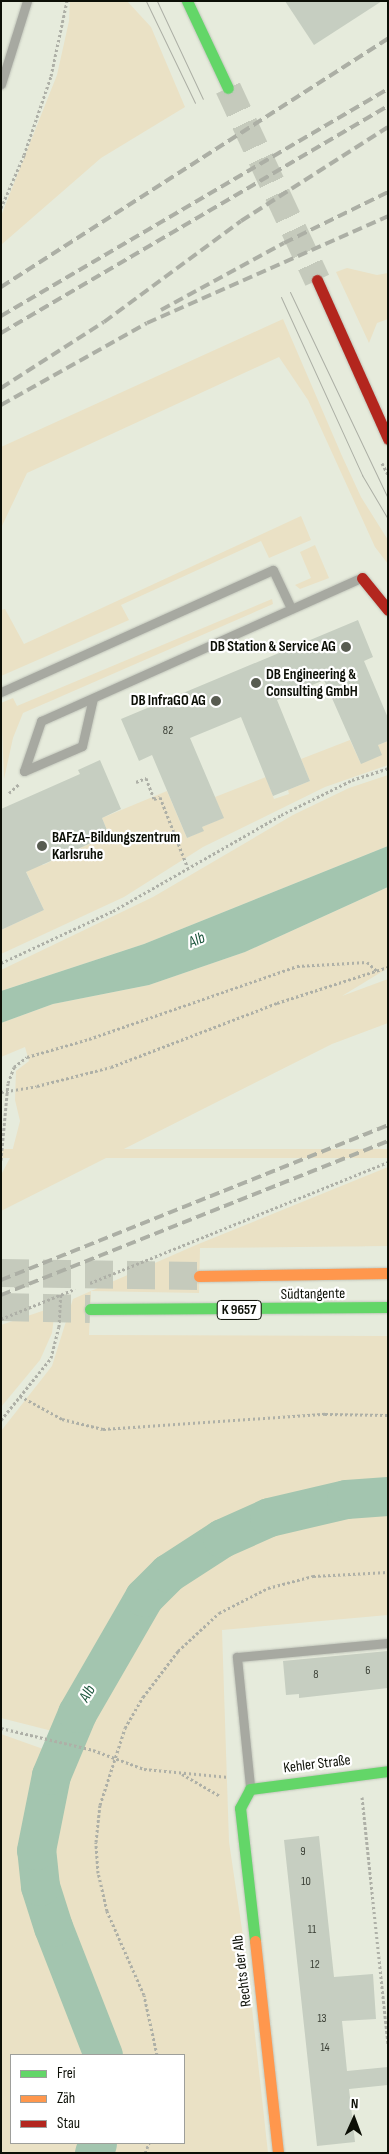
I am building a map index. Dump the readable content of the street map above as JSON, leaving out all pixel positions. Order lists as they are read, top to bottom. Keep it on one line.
{"streets":{"main road":["Südtangente","K 9657","Kehler Straße","Rechts der Alb"]},"water":["Alb"],"places":["DB Station & Service AG","DB Engineering & Consulting GmbH","DB InfraGO AG","BAFzA-Bildungszentrum Karlsruhe"],"house_numbers":["82","6","8","9","10","11","12","13","14"],"legend":["Frei","Zäh","Stau"],"north":"top"}
